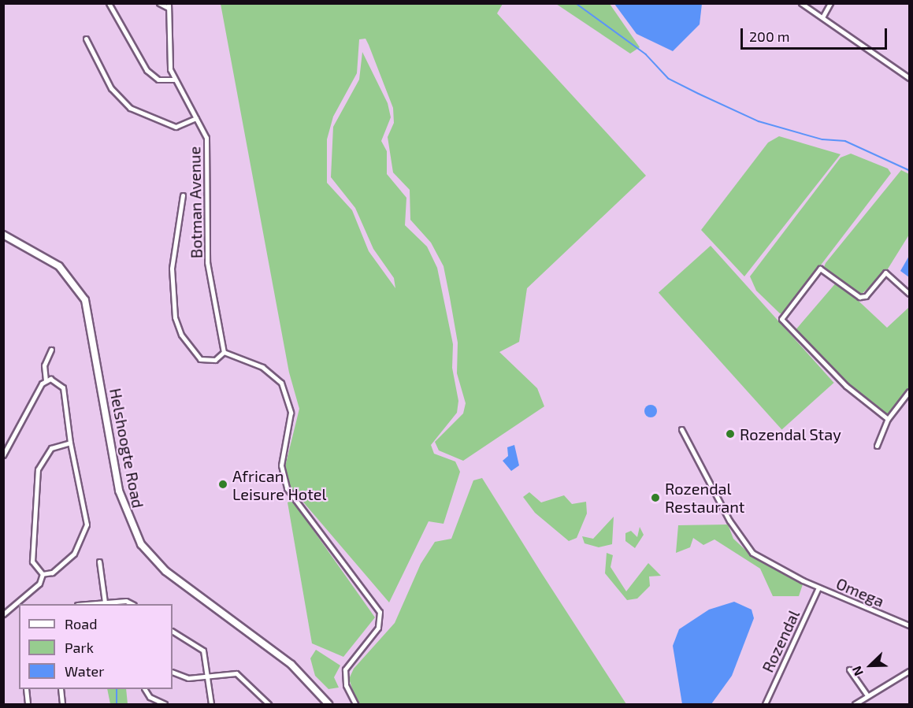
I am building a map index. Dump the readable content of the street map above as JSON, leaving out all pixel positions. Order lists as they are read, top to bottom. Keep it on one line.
{"streets":{"main road":["Helshoogte Road"],"street":["Botman Avenue","Omega","Rozendal"]},"crossings":[["Omega","Rozendal"]],"places":["Rozendal Stay","African Leisure Hotel","Rozendal Restaurant"],"legend":["Road","Park","Water"],"scale_bar":"200 m","north":"bottom left"}
